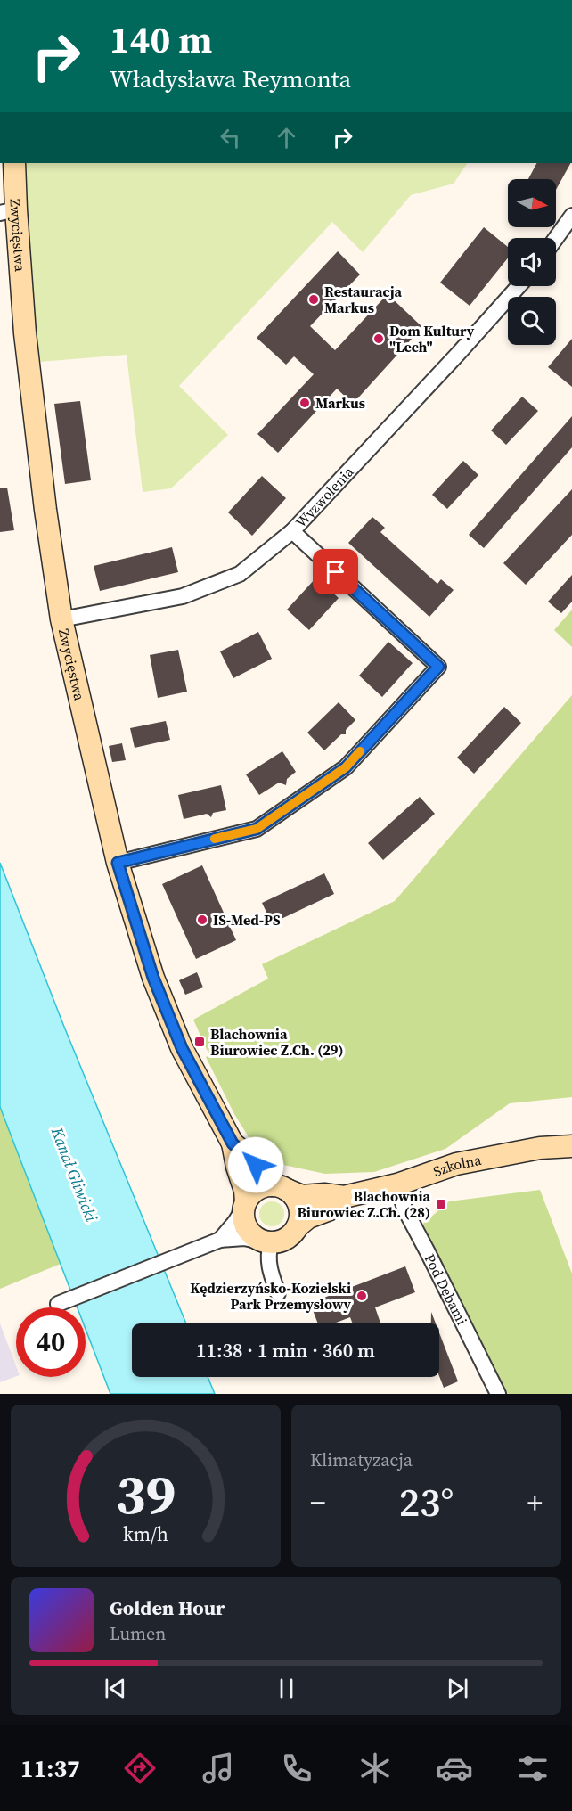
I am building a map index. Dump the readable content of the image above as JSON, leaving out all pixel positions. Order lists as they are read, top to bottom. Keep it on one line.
{"streets":{"street":["Zwycięstwa","Wyzwolenia","Szkolna","Pod Dębami"]},"crossings":[["Zwycięstwa","Wyzwolenia"],["Zwycięstwa","Szkolna"],["Szkolna","Pod Dębami"]],"water":["Kanał Gliwicki"],"places":{"other":["Restauracja Markus","Dom Kultury \"Lech\"","Markus","IS-Med-PS","Kędzierzyńsko-Kozielski Park Przemysłowy"],"transit":["Blachownia Biurowiec Z.Ch. (29)","Blachownia Biurowiec Z.Ch. (28)"]},"north":"right","page":{"turn":["140 m","Władysława Reymonta"],"limit":"40","trip":"11:38 · 1 min · 360 m","tile":"Klimatyzacja","heat":["−","23°","+"],"song":["Golden Hour","Lumen"],"tabs":"11:37","gauge":["39","km/h"]}}
